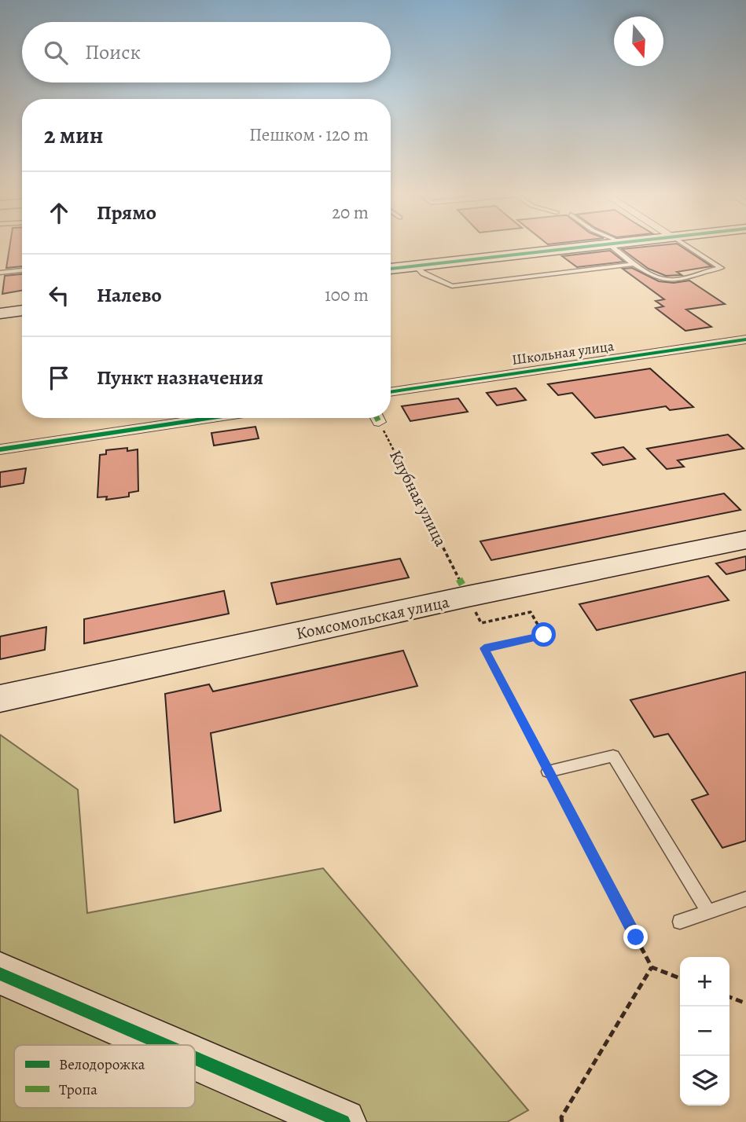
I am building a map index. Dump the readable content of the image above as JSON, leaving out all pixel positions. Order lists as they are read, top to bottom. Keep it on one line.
{"streets":{"street":["Школьная улица","Комсомольская улица"],"path":["Клубная улица"]},"legend":["Велодорожка","Тропа"],"north":"bottom","page":{"search":"Поиск","heading":["2 мин","Пешком · 120 m"],"list":[["Прямо","20 m"],["Налево","100 m"],"Пункт назначения"],"map_buttons":["+","−"]}}
